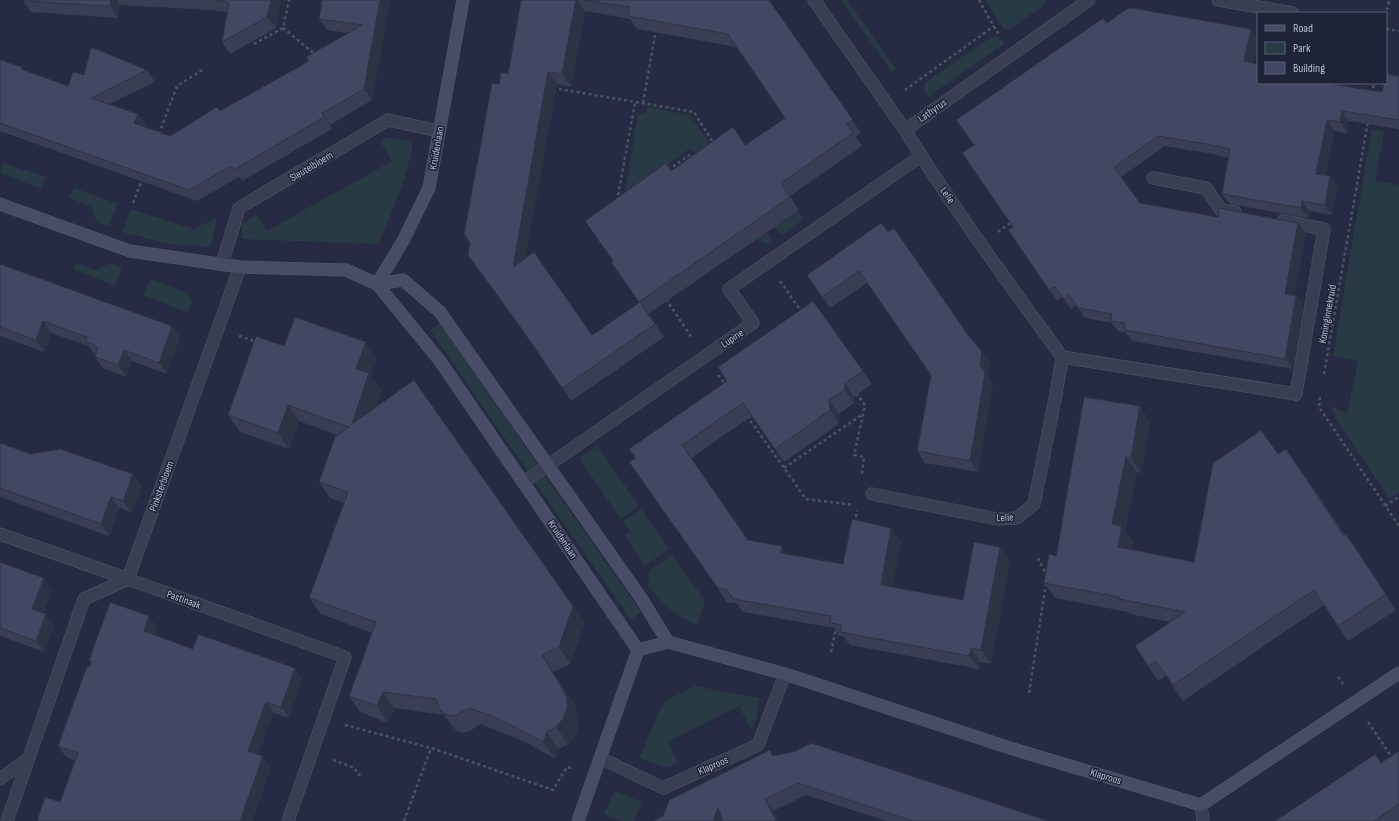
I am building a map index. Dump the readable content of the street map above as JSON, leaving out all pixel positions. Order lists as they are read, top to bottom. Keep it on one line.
{"streets":{"street":["Lathyrus","Kruidenlaan","Sleutelbloem","Lelie","Lupine","Pinksterbloem","Pastinaak","Klaproos"],"path":["Koninginnekruid"]},"crossings":[["Lathyrus","Lelie"],["Kruidenlaan","Sleutelbloem"],["Kruidenlaan","Lupine"],["Lelie","Lupine"],["Pinksterbloem","Pastinaak"]],"legend":["Road","Park","Building"]}
